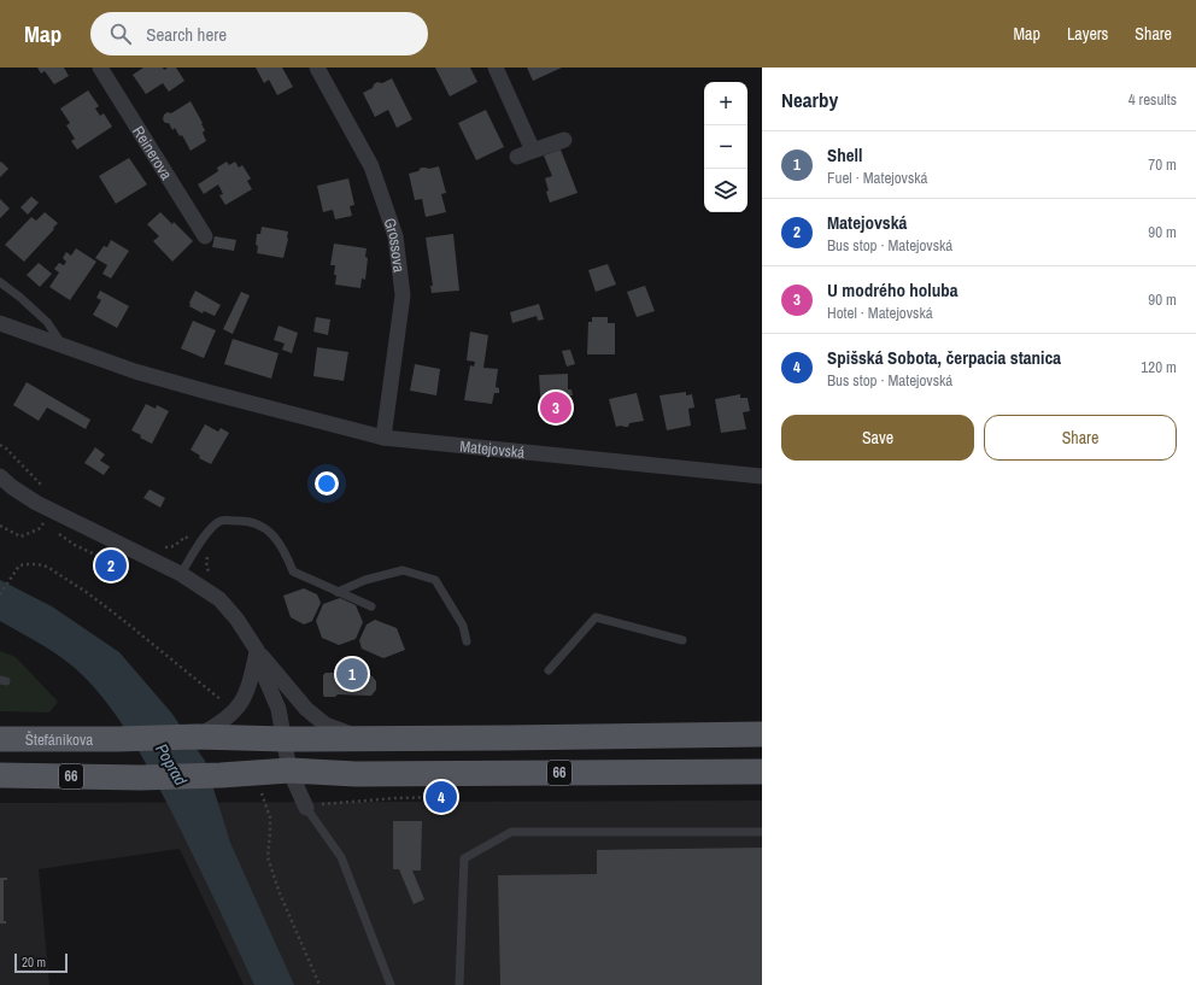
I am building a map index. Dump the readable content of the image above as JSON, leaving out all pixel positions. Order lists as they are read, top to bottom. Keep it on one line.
{"streets":{"main road":["Štefánikova","66"],"street":["Reinerova","Grossova","Matejovská"]},"crossings":[["Grossova","Matejovská"]],"water":["Poprad"],"scale_bar":"20 m","page":{"header":"Map","search":"Search here","nav":["Map","Layers","Share"],"heading":["Nearby","4 results"],"map_buttons":["+","−"],"list":[{"mark":"1","name":"Shell","note":"Fuel · Matejovská","value":"70 m"},{"mark":"2","name":"Matejovská","note":"Bus stop · Matejovská","value":"90 m"},{"mark":"3","name":"U modrého holuba","note":"Hotel · Matejovská","value":"90 m"},{"mark":"4","name":"Spišská Sobota, čerpacia stanica","note":"Bus stop · Matejovská","value":"120 m"}],"pins":["3","2","1","4"],"buttons":["Save","Share"],"scale":"20 m"}}
